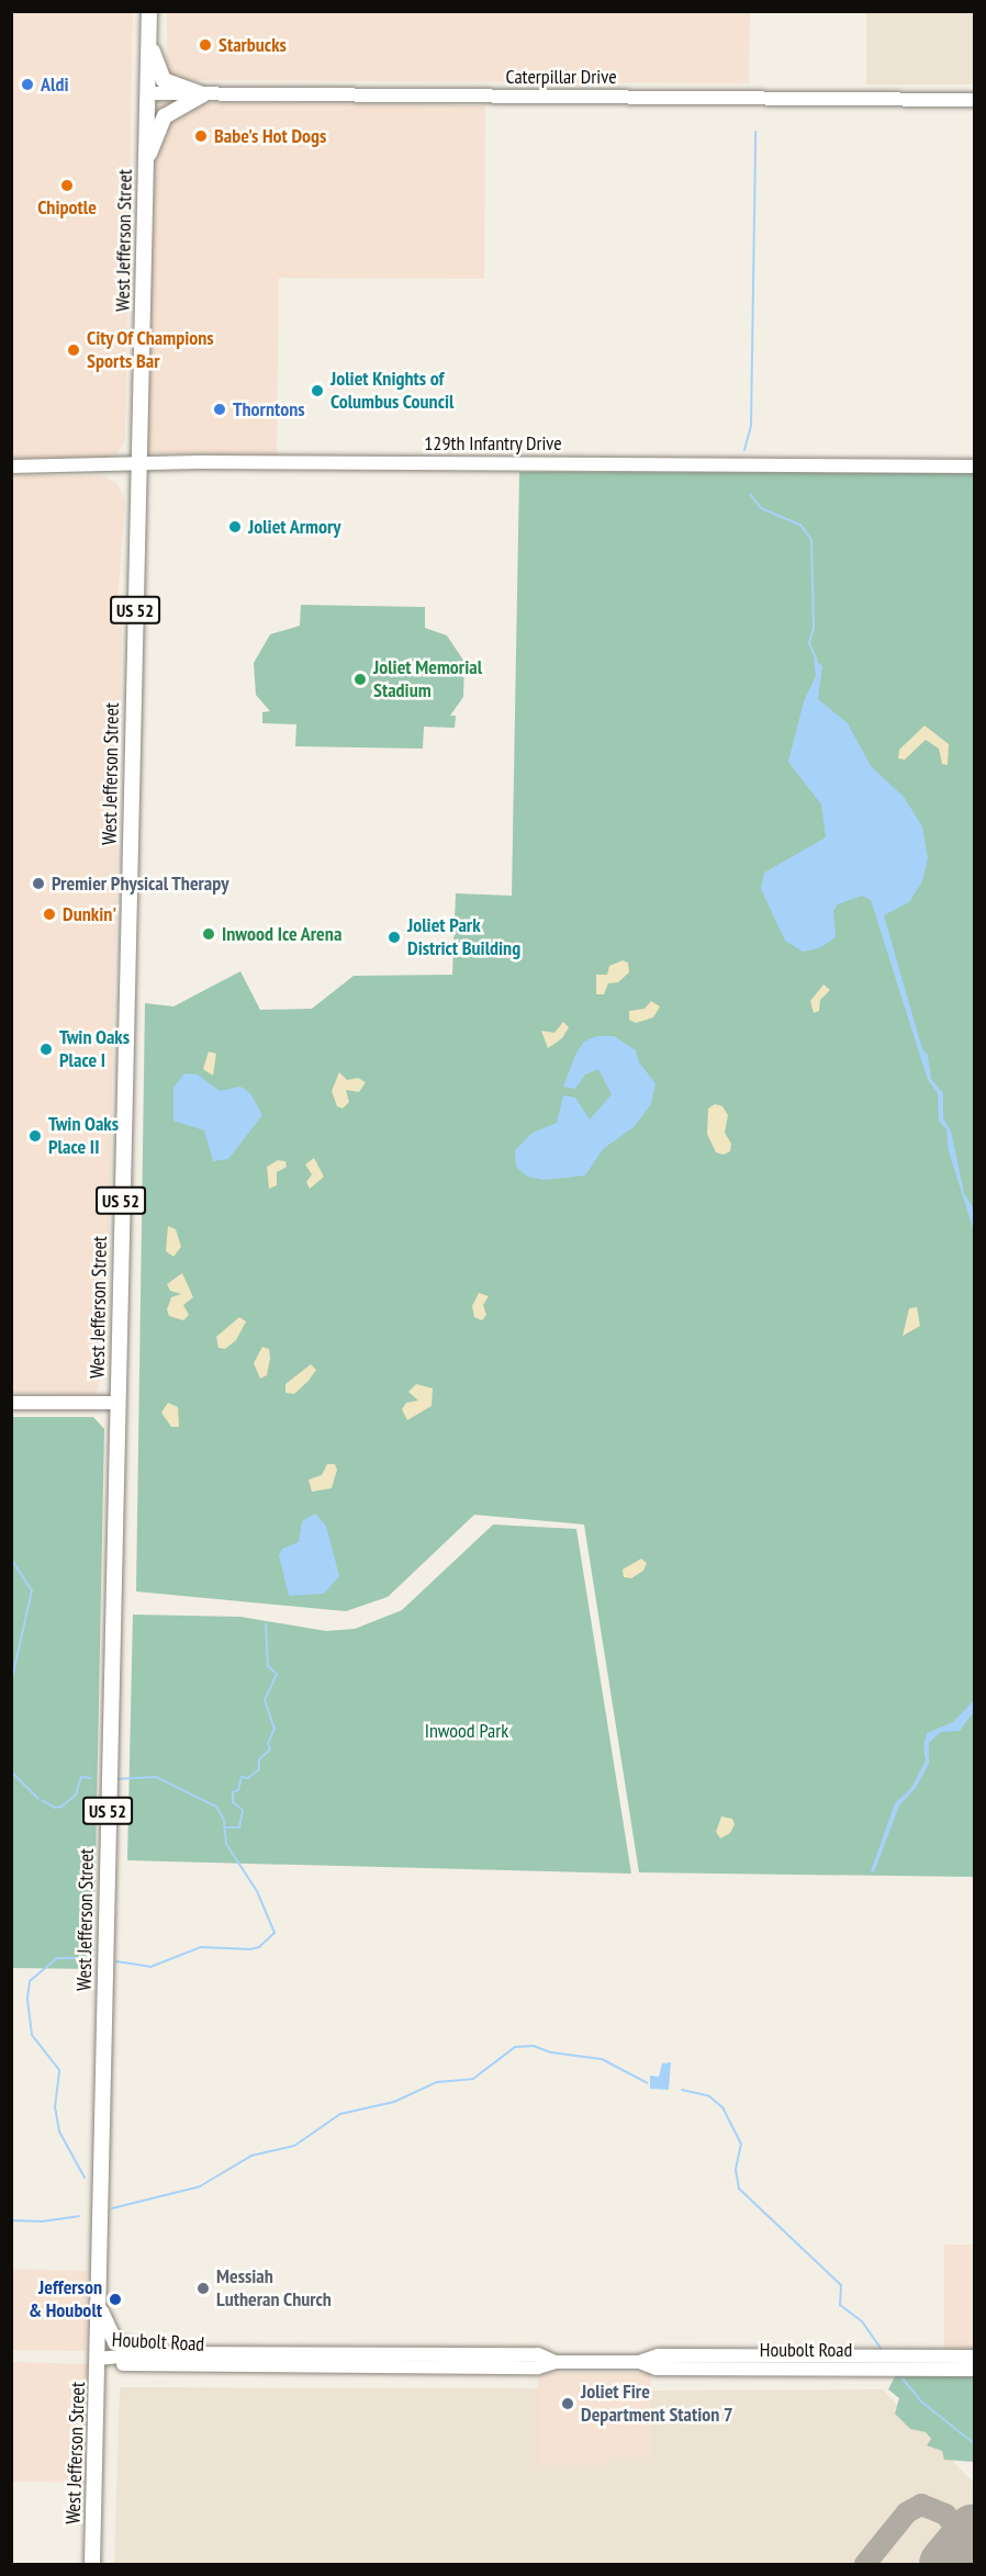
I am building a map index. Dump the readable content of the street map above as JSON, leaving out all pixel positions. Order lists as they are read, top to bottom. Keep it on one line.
{"streets":{"main road":["West Jefferson Street","US 52"],"street":["Caterpillar Drive","129th Infantry Drive","Houbolt Road"]},"crossings":[["Caterpillar Drive","West Jefferson Street"],["West Jefferson Street","129th Infantry Drive"],["West Jefferson Street","Houbolt Road"]],"parks":["Inwood Park"],"places":["Starbucks","Aldi","Babe's Hot Dogs","Chipotle","City Of Champions Sports Bar","Joliet Knights of Columbus Council","Thorntons","Joliet Armory","Joliet Memorial Stadium","Premier Physical Therapy","Dunkin'","Inwood Ice Arena","Joliet Park District Building","Twin Oaks Place I","Twin Oaks Place II","Messiah Lutheran Church","Jefferson & Houbolt","Joliet Fire Department Station 7"]}
